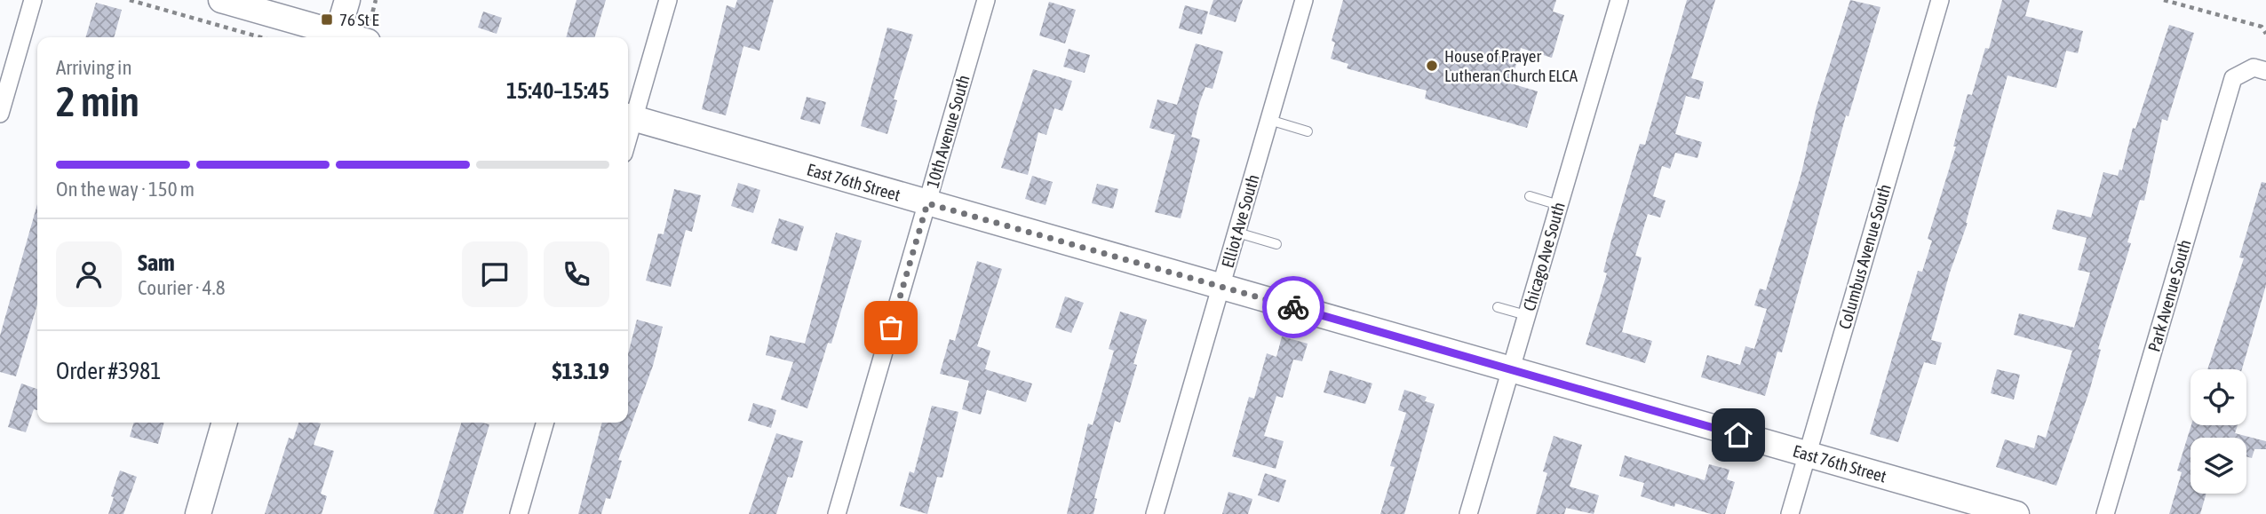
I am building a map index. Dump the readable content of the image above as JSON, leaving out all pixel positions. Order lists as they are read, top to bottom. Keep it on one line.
{"streets":{"street":["10th Avenue South","East 76th Street","Elliot Ave South","Chicago Ave South","Columbus Avenue South","Park Avenue South"]},"crossings":[["10th Avenue South","East 76th Street"],["East 76th Street","Elliot Ave South"],["East 76th Street","Chicago Ave South"],["East 76th Street","Columbus Avenue South"]],"places":{"transit":["76 St E"],"other":["House of Prayer Lutheran Church ELCA"]},"page":{"heading":["2 min","Arriving in","15:40–15:45"],"panel":["Sam","Courier · 4.8","Order #3981","$13.19"],"bar":"On the way · 150 m"}}
